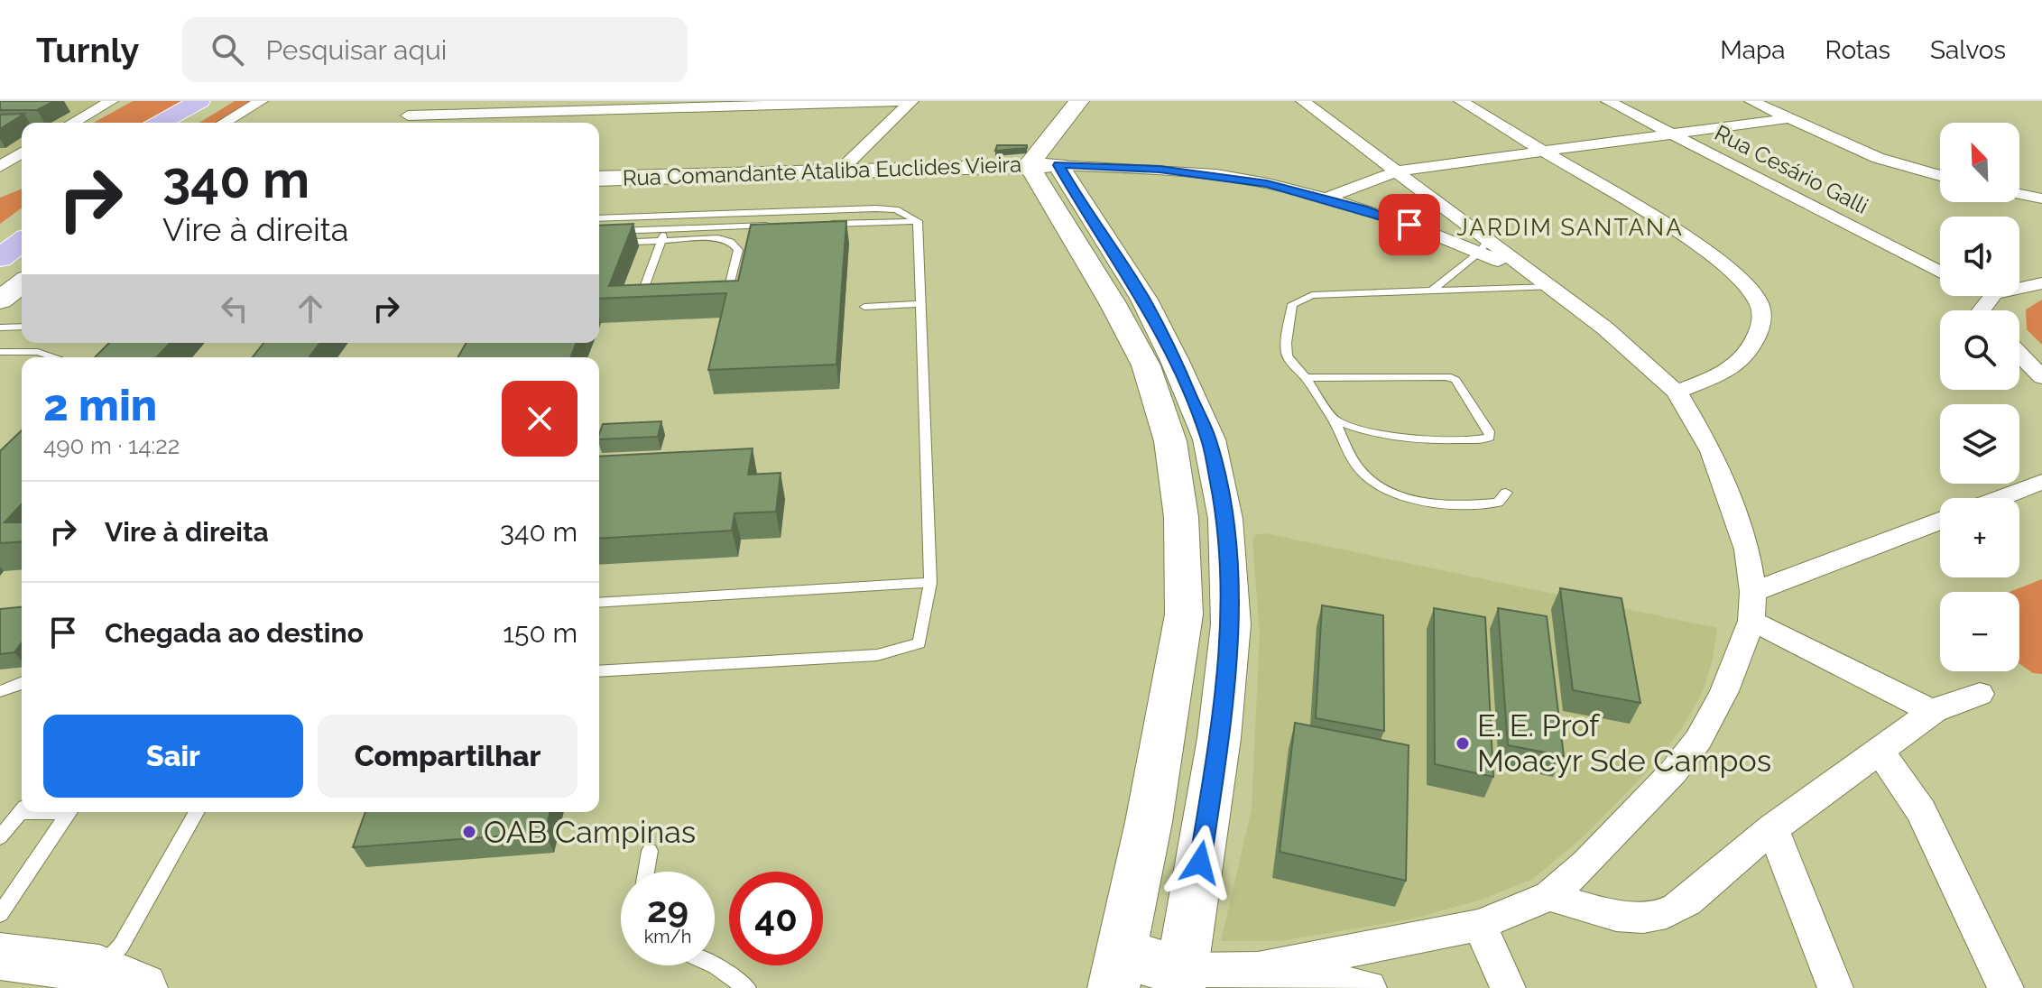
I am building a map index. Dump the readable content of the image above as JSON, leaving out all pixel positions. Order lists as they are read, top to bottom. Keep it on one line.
{"streets":{"street":["Rua Cesário Galli","Rua Comandante Ataliba Euclides Vieira"]},"districts":["JARDIM SANTANA"],"places":["E. E. Prof Moacyr Sde Campos","OAB Campinas"],"north":"top left","page":{"header":"Turnly","search":"Pesquisar aqui","nav":["Mapa","Rotas","Salvos"],"map_buttons":["+","−"],"turn":["340 m","Vire à direita"],"heading":["2 min","490 m · 14:22"],"list":[{"name":"Vire à direita","value":"340 m"},{"name":"Chegada ao destino","value":"150 m"}],"buttons":["Sair","Compartilhar"],"speed":"29 km/h","limit":"40"}}
